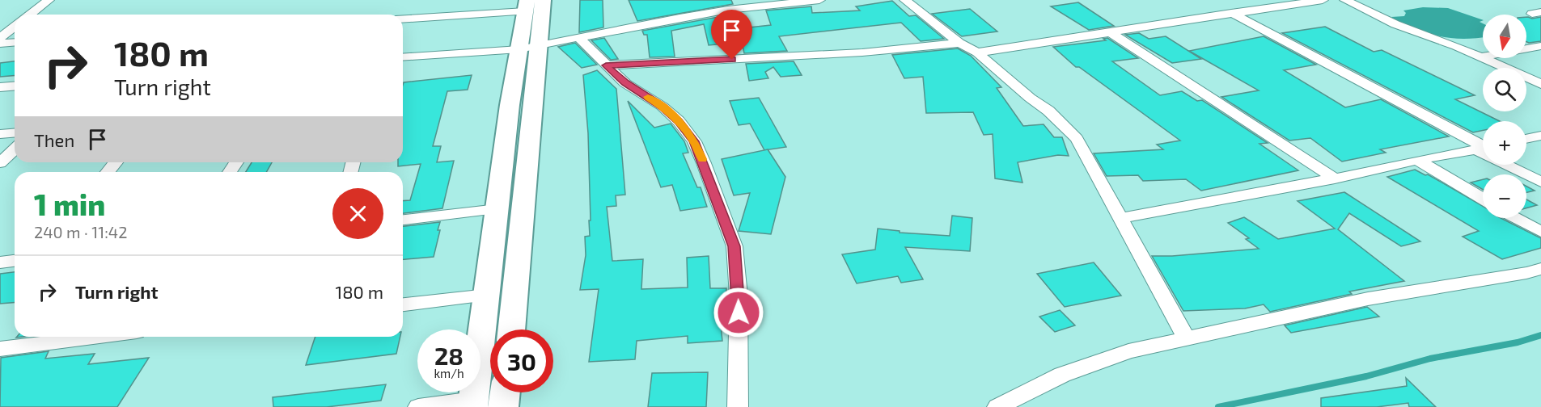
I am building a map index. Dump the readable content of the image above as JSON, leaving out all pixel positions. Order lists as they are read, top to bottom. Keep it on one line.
{"north":"bottom","page":{"map_buttons":["+","−"],"turn":["180 m","Turn right"],"then":"Then","heading":["1 min","240 m · 11:42"],"list":[{"name":"Turn right","value":"180 m"}],"speed":"28 km/h","limit":"30"}}
